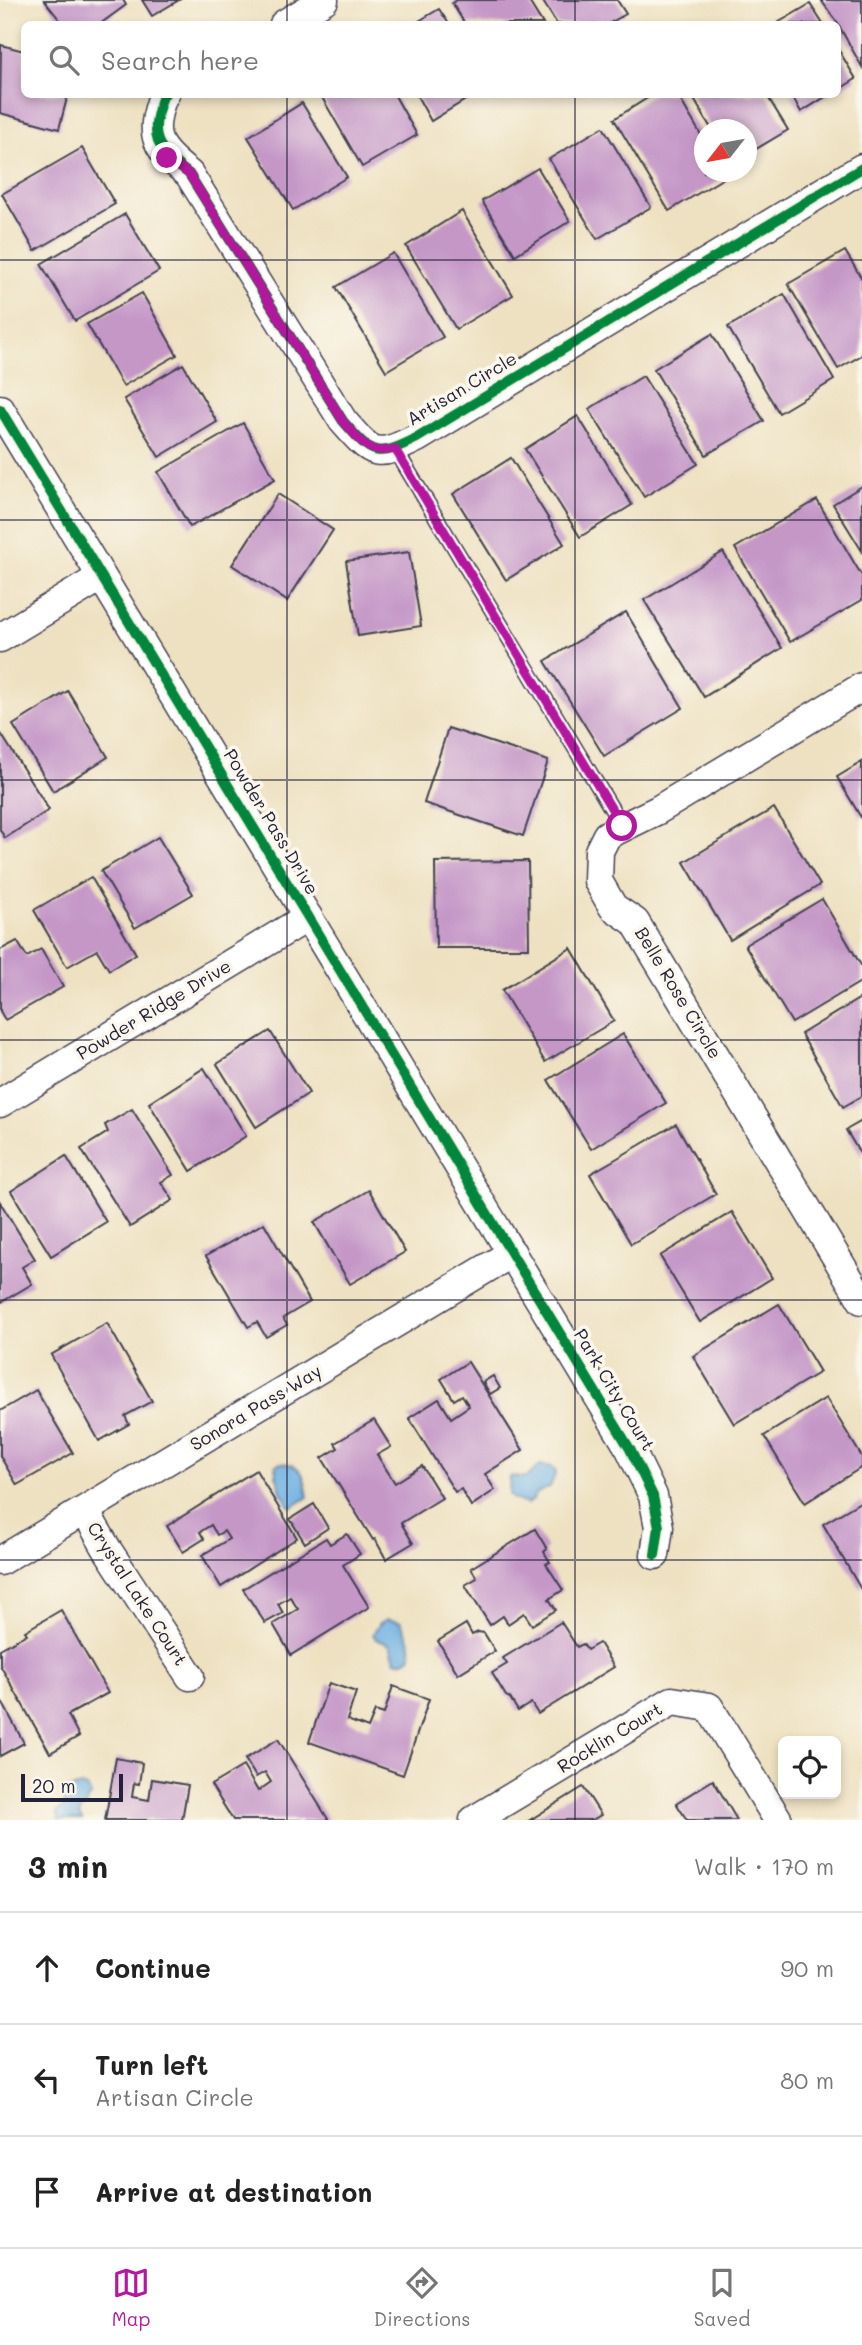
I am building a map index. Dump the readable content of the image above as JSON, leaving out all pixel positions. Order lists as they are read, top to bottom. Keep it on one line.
{"streets":{"street":["Artisan Circle","Powder Pass Drive","Belle Rose Circle","Powder Ridge Drive","Park City Court","Sonora Pass Way","Crystal Lake Court","Rocklin Court"]},"crossings":[["Powder Pass Drive","Powder Ridge Drive"],["Powder Pass Drive","Park City Court"],["Powder Pass Drive","Sonora Pass Way"],["Park City Court","Sonora Pass Way"],["Sonora Pass Way","Crystal Lake Court"]],"scale_bar":"20 m","north":"bottom left","page":{"search":"Search here","scale":"20 m","heading":["3 min","Walk · 170 m"],"list":[["Continue","90 m"],["Turn left","Artisan Circle","80 m"],"Arrive at destination"],"nav":["Map","Directions","Saved"]}}
